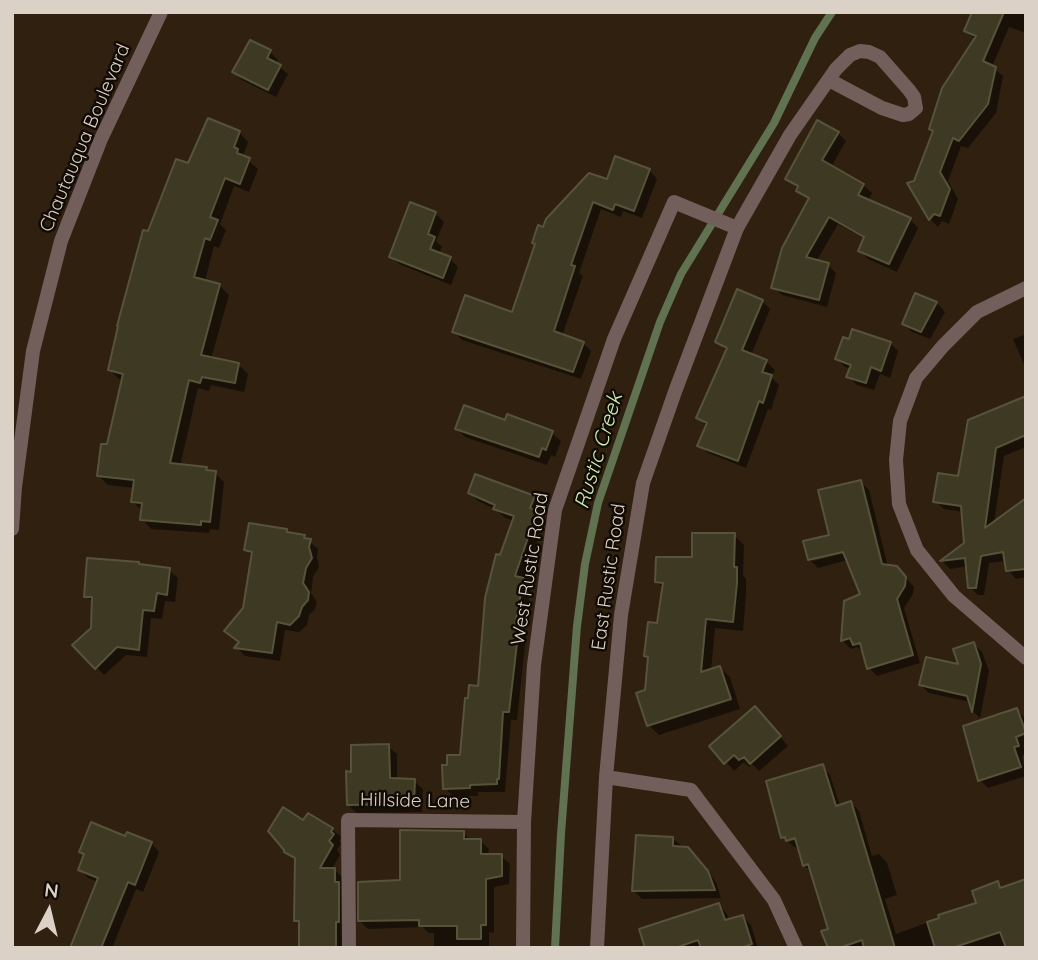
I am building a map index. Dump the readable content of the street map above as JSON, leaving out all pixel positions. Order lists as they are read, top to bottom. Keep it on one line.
{"streets":{"street":["Chautauqua Boulevard","West Rustic Road","East Rustic Road","Hillside Lane"]},"crossings":[["West Rustic Road","East Rustic Road"],["West Rustic Road","Hillside Lane"]],"water":["Rustic Creek"],"north":"top"}
